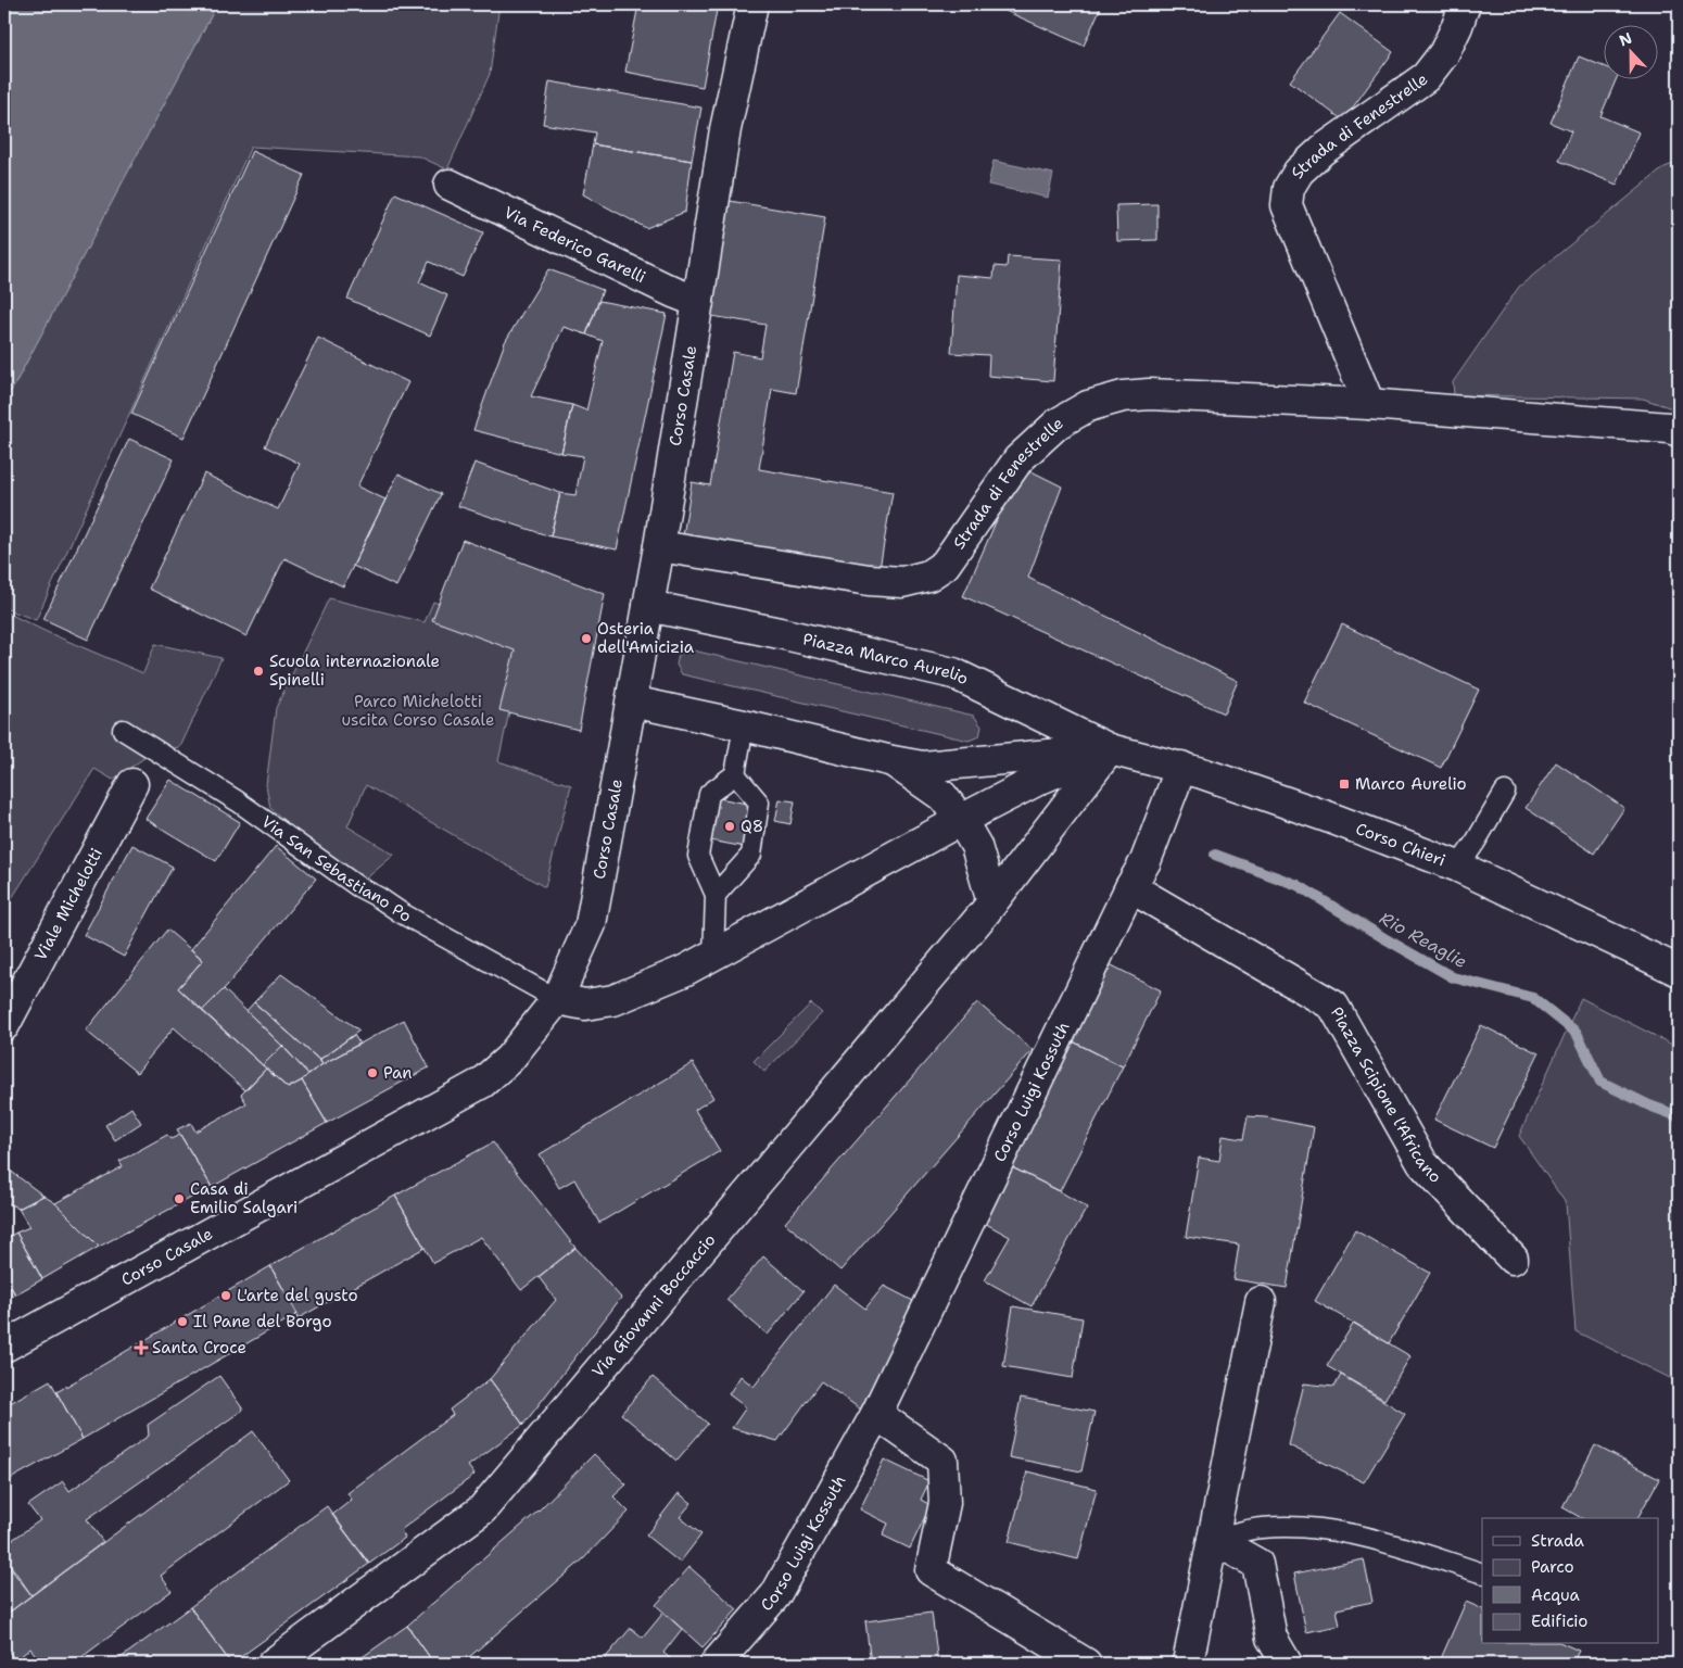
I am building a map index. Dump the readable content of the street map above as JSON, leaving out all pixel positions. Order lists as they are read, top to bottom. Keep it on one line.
{"streets":{"street":["Strada di Fenestrelle","Via Federico Garelli","Corso Casale","Piazza Marco Aurelio","Corso Chieri","Viale Michelotti","Corso Luigi Kossuth","Piazza Scipione l'Africano","Via Giovanni Boccaccio"],"lane":["Via San Sebastiano Po"]},"crossings":[["Strada di Fenestrelle","Corso Casale"],["Via Federico Garelli","Corso Casale"],["Corso Casale","Piazza Marco Aurelio"],["Corso Casale","Via San Sebastiano Po"],["Piazza Marco Aurelio","Corso Chieri"],["Piazza Marco Aurelio","Via Giovanni Boccaccio"],["Corso Chieri","Corso Luigi Kossuth"],["Corso Chieri","Via Giovanni Boccaccio"],["Corso Luigi Kossuth","Piazza Scipione l'Africano"]],"water":["Rio Reaglie"],"parks":["Parco Michelotti uscita Corso Casale"],"places":{"other":["Osteria dell'Amicizia","Scuola internazionale Spinelli","Q8","Pan","Casa di Emilio Salgari","L'arte del gusto","Il Pane del Borgo"],"transit":["Marco Aurelio"],"health":["Santa Croce"]},"legend":["Strada","Parco","Acqua","Edificio"],"north":"top"}
